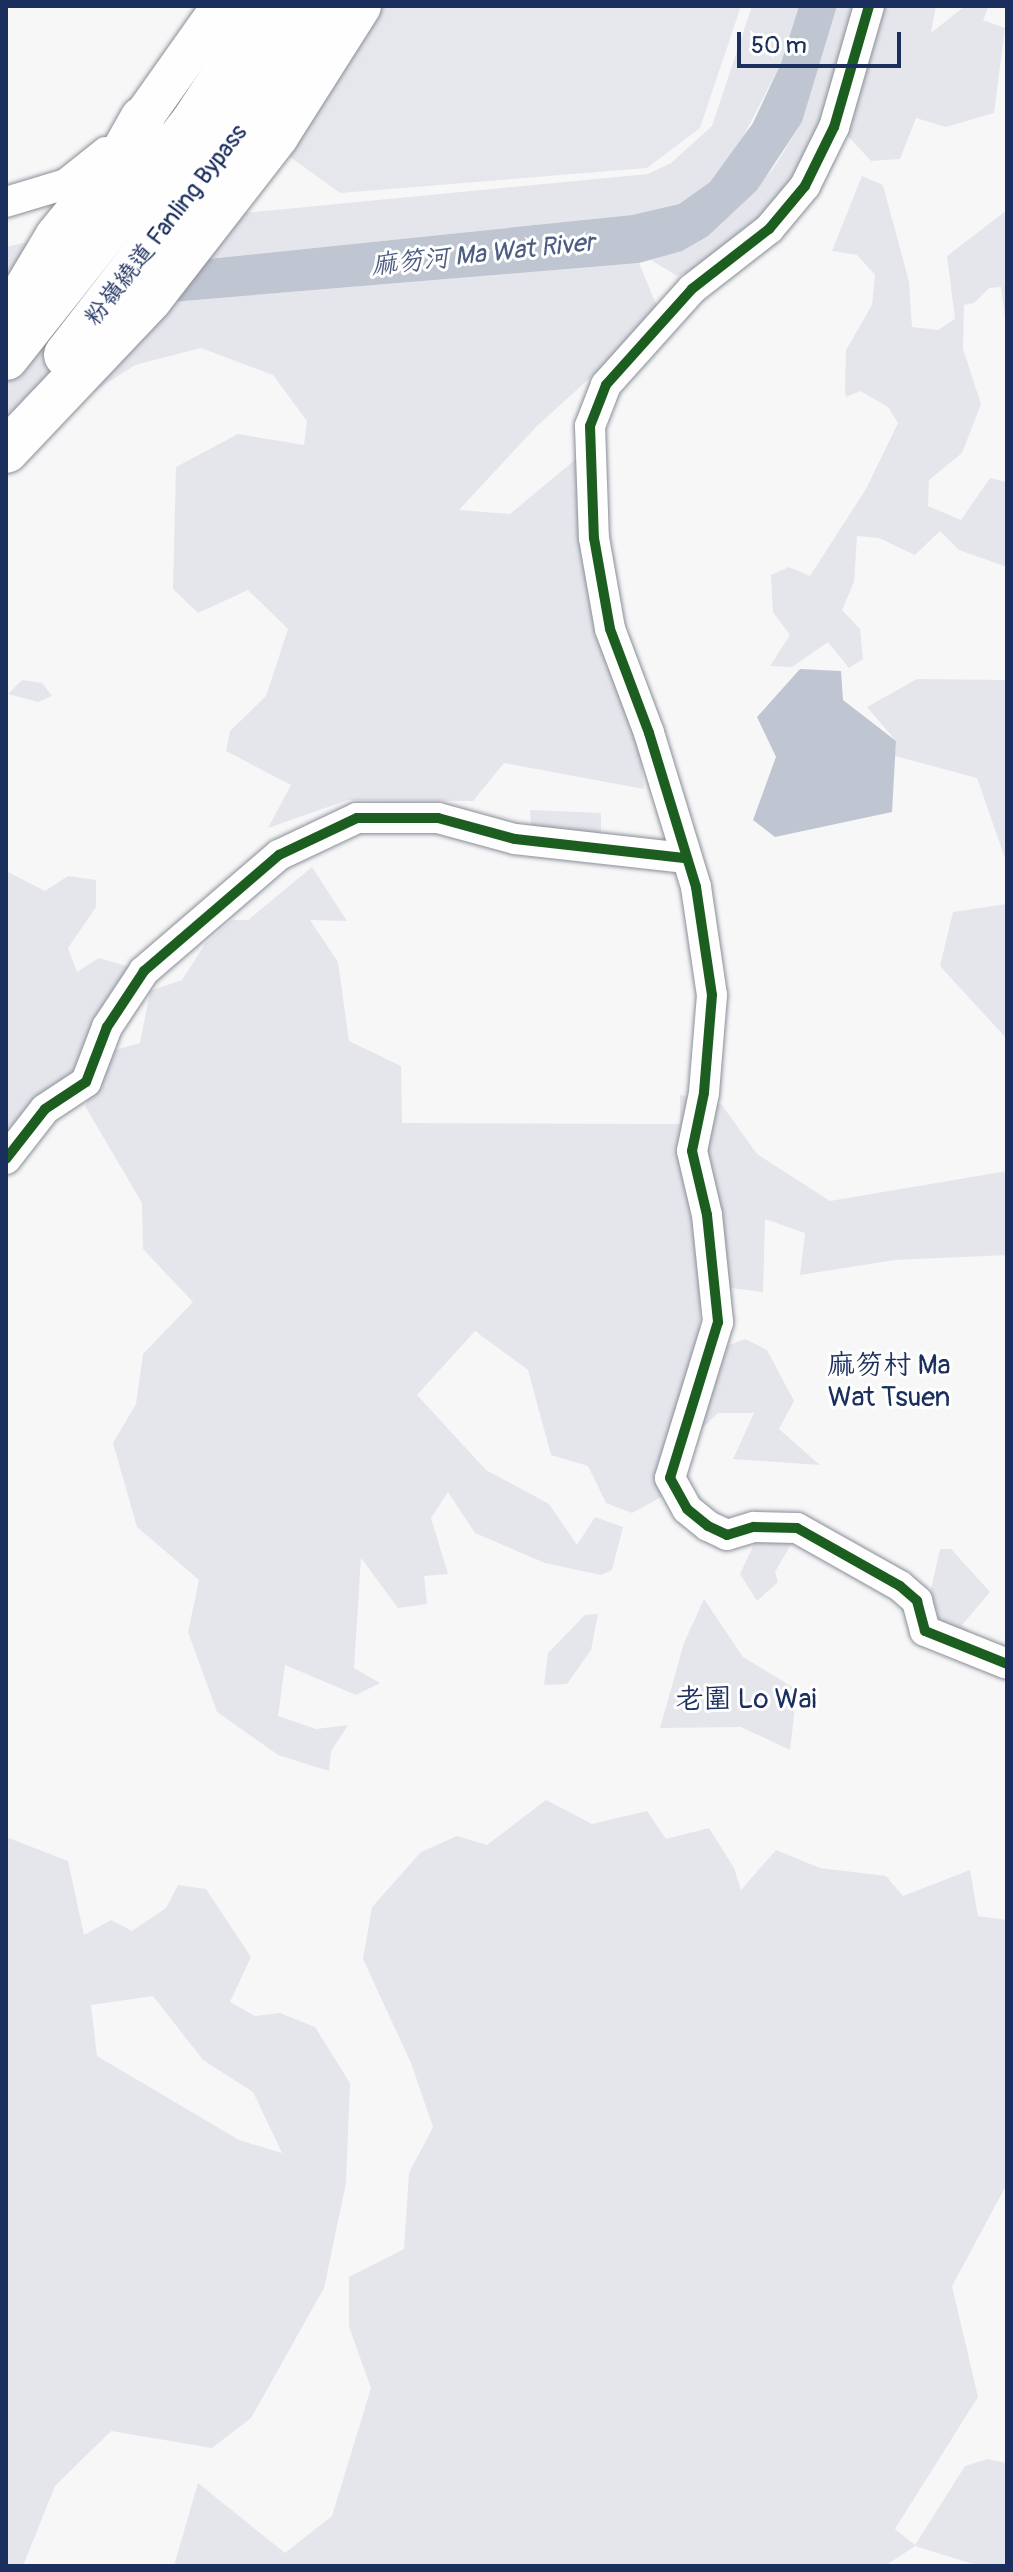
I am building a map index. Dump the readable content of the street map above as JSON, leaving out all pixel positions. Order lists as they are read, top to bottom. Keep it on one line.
{"streets":{"highway":["粉嶺繞道 Fanling Bypass"]},"districts":["麻笏村 Ma Wat Tsuen","老圍 Lo Wai"],"water":["麻笏河 Ma Wat River"],"scale_bar":"50 m"}
